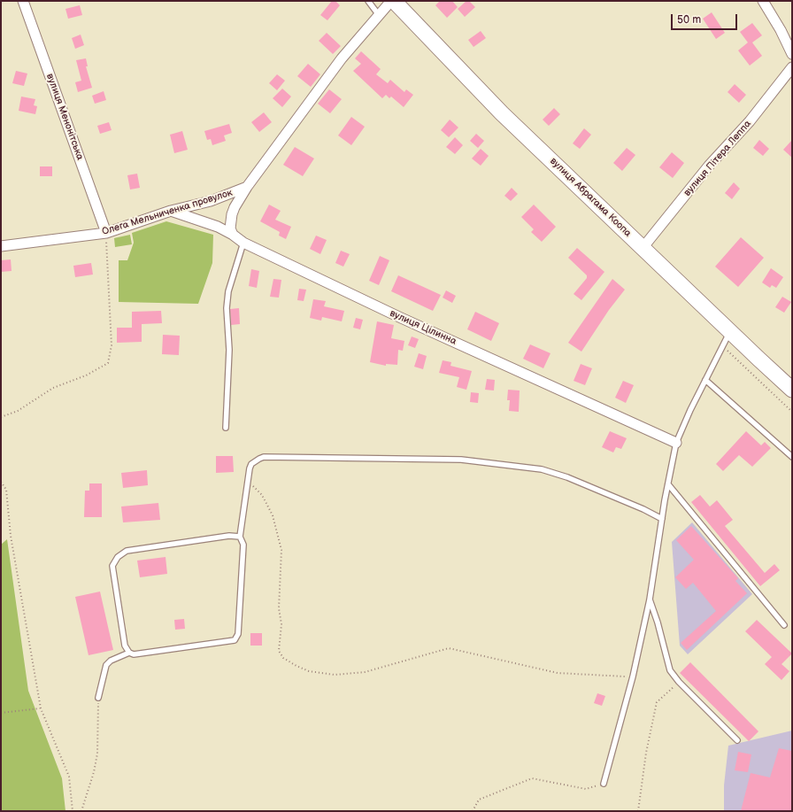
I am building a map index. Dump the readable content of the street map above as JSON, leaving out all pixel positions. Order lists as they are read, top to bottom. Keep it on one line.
{"streets":{"main road":["вулиця Абрагама Коопа"],"street":["вулиця Менонітська","вулиця Пітера Леппа","Олега Мельниченка провулок","вулиця Цілинна"]},"crossings":[["вулиця Менонітська","Олега Мельниченка провулок"],["вулиця Пітера Леппа","вулиця Абрагама Коопа"],["Олега Мельниченка провулок","вулиця Цілинна"]],"scale_bar":"50 m"}
